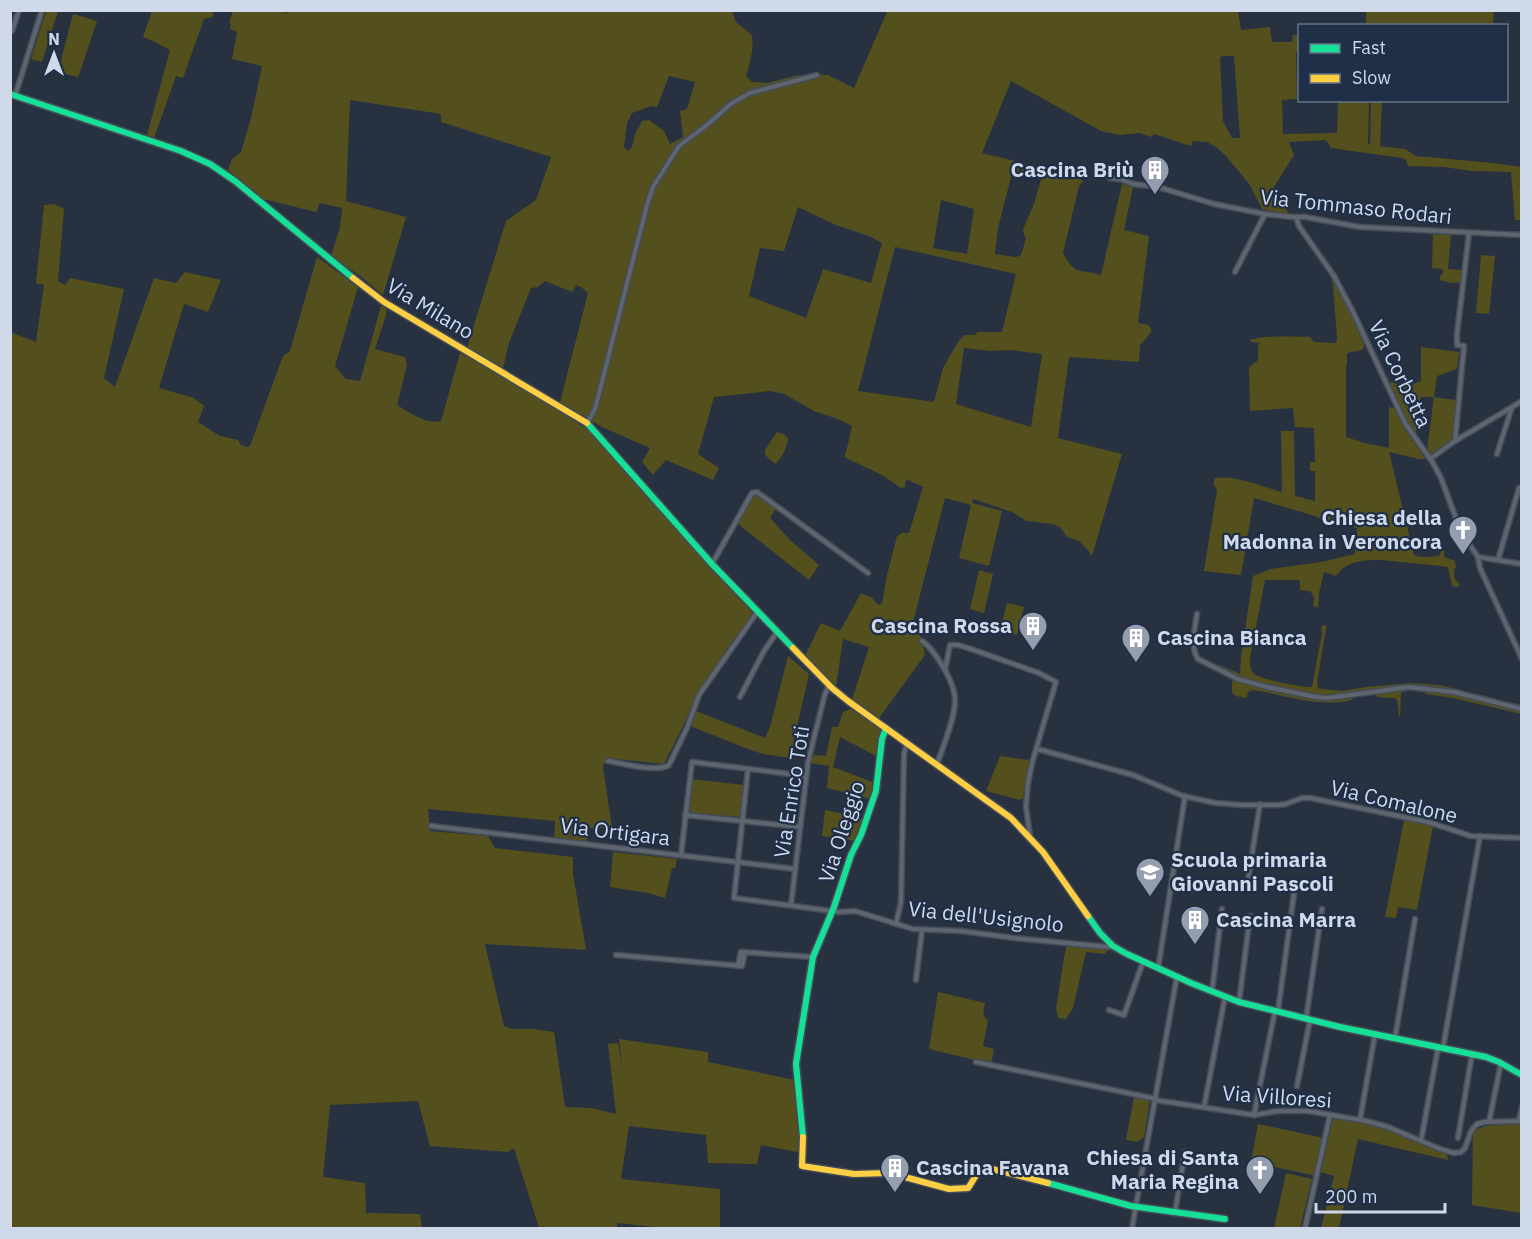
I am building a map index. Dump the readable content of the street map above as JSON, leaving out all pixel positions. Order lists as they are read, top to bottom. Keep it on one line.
{"streets":{"street":["Via Tommaso Rodari","Via Milano","Via Corbetta","Via Enrico Toti","Via Comalone","Via Ortigara","Via Oleggio","Via dell'Usignolo","Via Villoresi"]},"crossings":[["Via Tommaso Rodari","Via Corbetta"],["Via Milano","Via Enrico Toti"],["Via Milano","Via Oleggio"],["Via Milano","Via dell'Usignolo"],["Via Enrico Toti","Via Ortigara"],["Via Enrico Toti","Via dell'Usignolo"],["Via Ortigara","Via dell'Usignolo"],["Via Oleggio","Via dell'Usignolo"]],"places":{"building":["Cascina Briù","Cascina Rossa","Cascina Bianca","Cascina Marra","Cascina Favana"],"church":["Chiesa della Madonna in Veroncora","Chiesa di Santa Maria Regina"],"school or university":["Scuola primaria Giovanni Pascoli"]},"legend":["Fast","Slow"],"scale_bar":"200 m","north":"top"}
